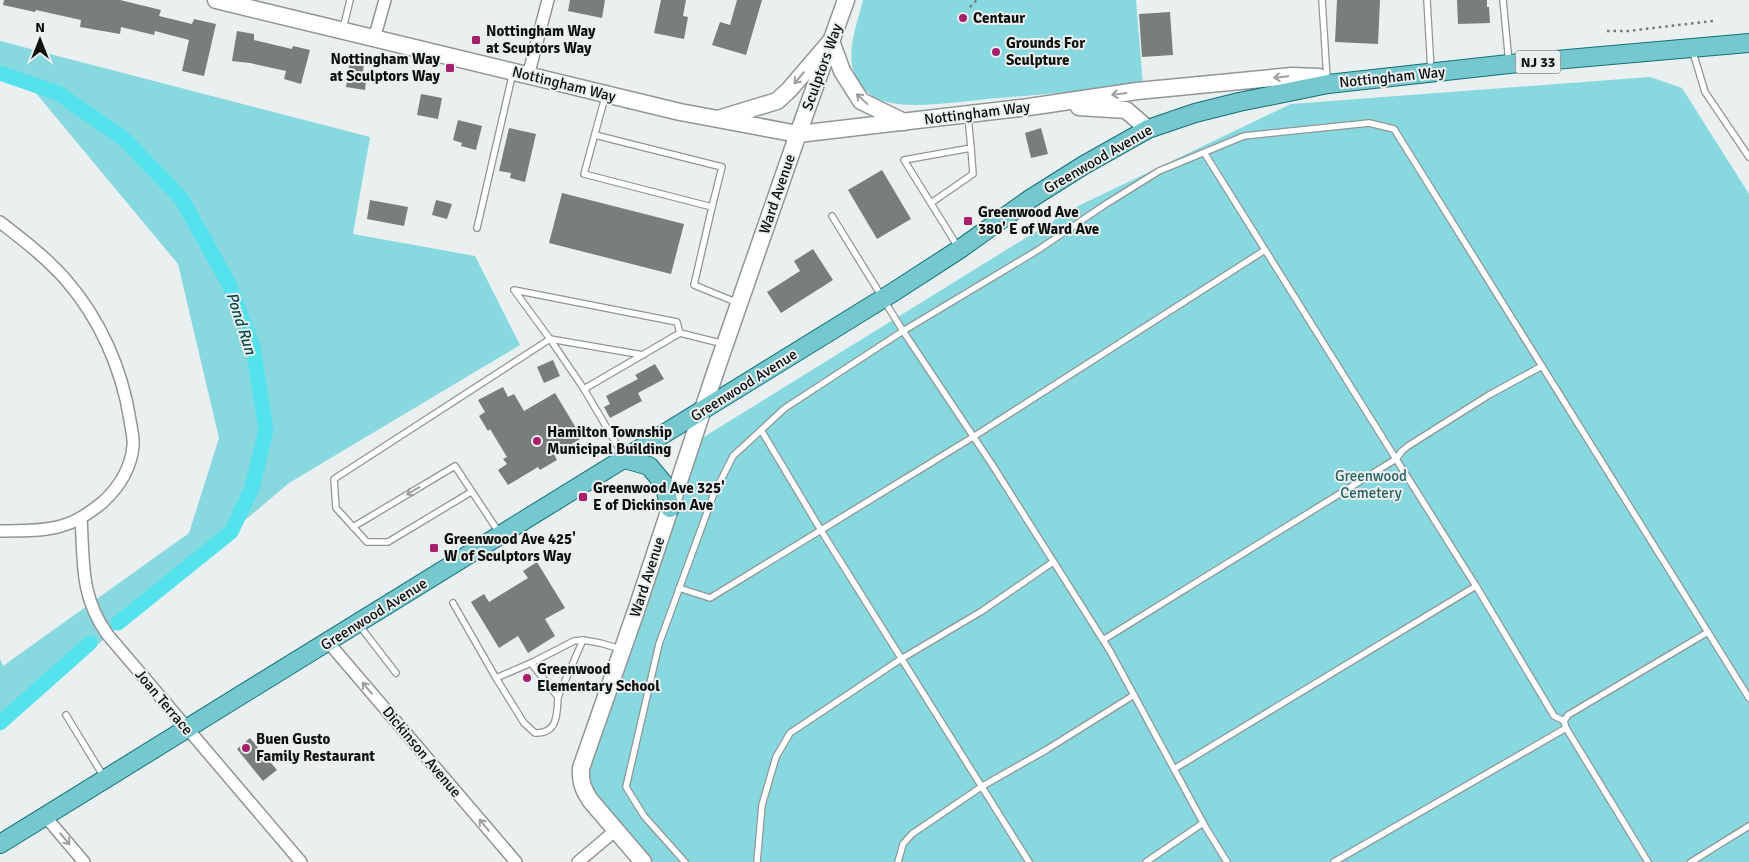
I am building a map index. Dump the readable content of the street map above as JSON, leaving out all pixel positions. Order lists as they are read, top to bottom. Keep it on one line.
{"streets":{"main road":["NJ 33","Nottingham Way","Greenwood Avenue"],"street":["Sculptors Way","Ward Avenue","Joan Terrace","Dickinson Avenue"]},"crossings":[["Sculptors Way","Nottingham Way"],["Sculptors Way","Ward Avenue"],["Nottingham Way","Greenwood Avenue"],["Nottingham Way","Ward Avenue"],["Greenwood Avenue","Ward Avenue"],["Greenwood Avenue","Joan Terrace"],["Greenwood Avenue","Dickinson Avenue"]],"one_way":["Dickinson Avenue"],"water":["Pond Run"],"parks":["Greenwood Cemetery"],"places":{"other":["Centaur","Grounds For Sculpture","Hamilton Township Municipal Building","Greenwood Elementary School","Buen Gusto Family Restaurant"],"transit":["Nottingham Way at Scuptors Way","Nottingham Way at Sculptors Way","Greenwood Ave 380' E of Ward Ave","Greenwood Ave 325' E of Dickinson Ave","Greenwood Ave 425' W of Sculptors Way"]},"north":"top"}
